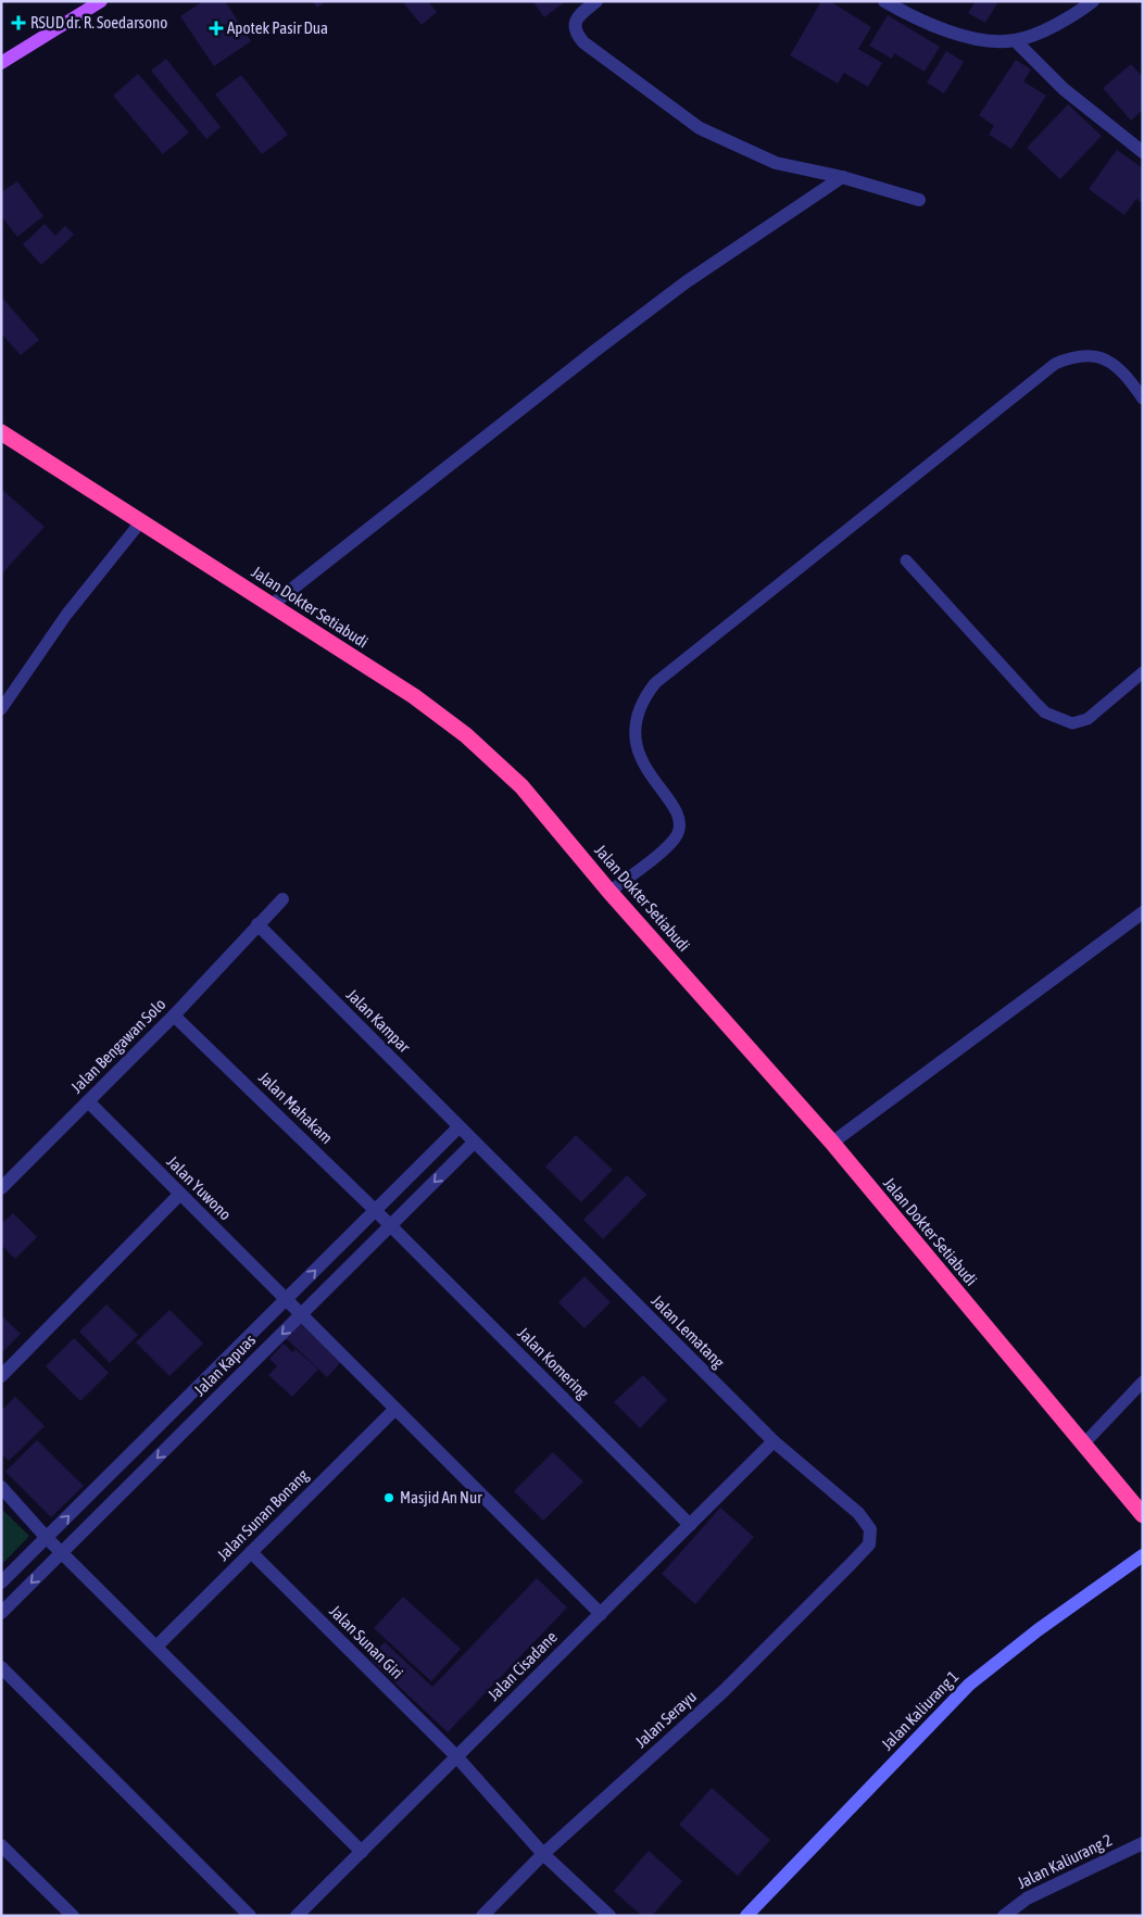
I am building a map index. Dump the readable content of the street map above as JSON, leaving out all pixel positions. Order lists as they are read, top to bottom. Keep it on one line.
{"streets":{"highway":["Jalan Dokter Setiabudi"],"street":["Jalan Kampar","Jalan Bengawan Solo","Jalan Mahakam","Jalan Yuwono","Jalan Lematang","Jalan Komering","Jalan Kapuas","Jalan Sunan Bonang","Jalan Sunan Giri","Jalan Cisadane","Jalan Kaliurang 1","Jalan Serayu","Jalan Kaliurang 2"]},"crossings":[["Jalan Kampar","Jalan Bengawan Solo"],["Jalan Kampar","Jalan Lematang"],["Jalan Kampar","Jalan Kapuas"],["Jalan Bengawan Solo","Jalan Mahakam"],["Jalan Bengawan Solo","Jalan Yuwono"],["Jalan Mahakam","Jalan Komering"],["Jalan Mahakam","Jalan Kapuas"],["Jalan Yuwono","Jalan Kapuas"],["Jalan Yuwono","Jalan Sunan Bonang"],["Jalan Yuwono","Jalan Cisadane"],["Jalan Lematang","Jalan Kapuas"],["Jalan Lematang","Jalan Cisadane"],["Jalan Lematang","Jalan Serayu"],["Jalan Komering","Jalan Kapuas"],["Jalan Komering","Jalan Cisadane"],["Jalan Sunan Bonang","Jalan Sunan Giri"],["Jalan Sunan Giri","Jalan Cisadane"],["Jalan Sunan Giri","Jalan Serayu"]],"places":{"health":["RSUD dr. R. Soedarsono","Apotek Pasir Dua"],"other":["Masjid An Nur"]}}
